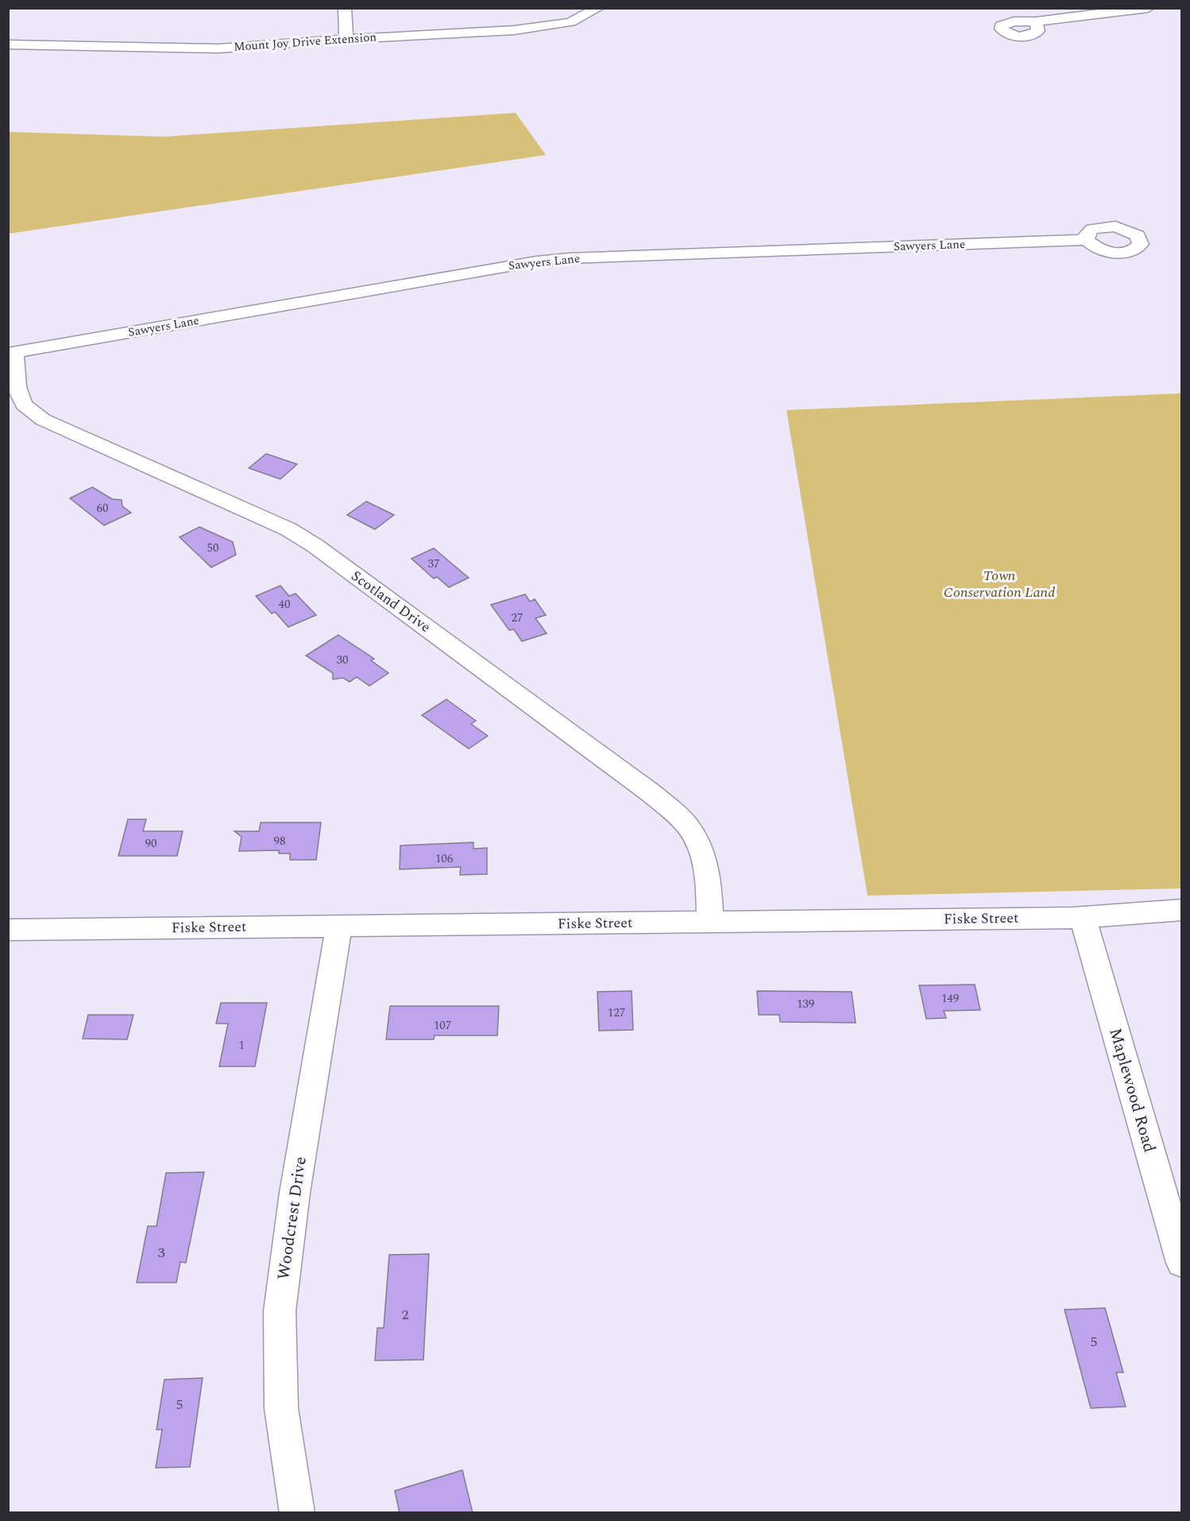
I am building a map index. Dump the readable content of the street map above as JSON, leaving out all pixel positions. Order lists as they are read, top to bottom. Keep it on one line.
{"streets":{"street":["Mount Joy Drive Extension","Sawyers Lane","Scotland Drive","Fiske Street","Maplewood Road","Woodcrest Drive"]},"crossings":[["Sawyers Lane","Scotland Drive"],["Scotland Drive","Fiske Street"],["Fiske Street","Maplewood Road"],["Fiske Street","Woodcrest Drive"]],"parks":["Town Conservation Land"],"house_numbers":["60","50","37","40","27","30","98","90","106","149","139","127","107","1","3","2","5","5"]}
